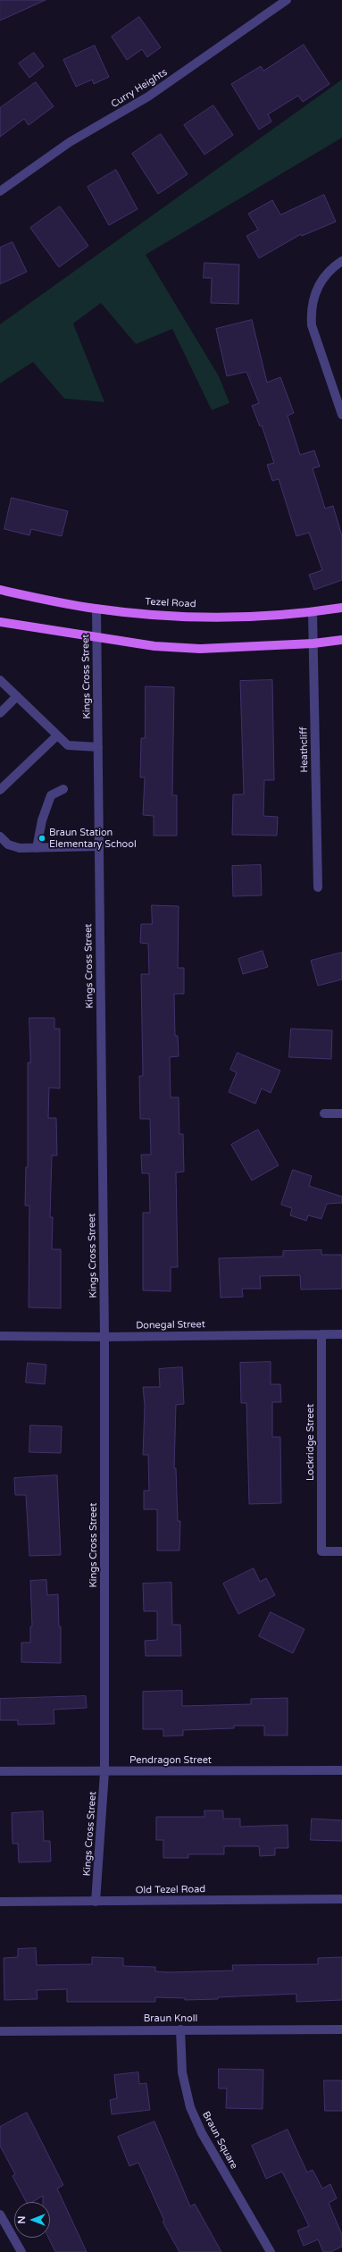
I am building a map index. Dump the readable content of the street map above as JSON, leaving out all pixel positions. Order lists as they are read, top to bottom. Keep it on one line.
{"streets":{"main road":["Tezel Road"],"street":["Curry Heights","Kings Cross Street","Heathcliff","Donegal Street","Lockridge Street","Pendragon Street","Old Tezel Road","Braun Knoll","Braun Square"]},"crossings":[["Tezel Road","Kings Cross Street"],["Tezel Road","Heathcliff"],["Kings Cross Street","Donegal Street"],["Kings Cross Street","Pendragon Street"],["Kings Cross Street","Old Tezel Road"],["Donegal Street","Lockridge Street"],["Braun Knoll","Braun Square"]],"places":["Braun Station Elementary School"],"north":"left"}
